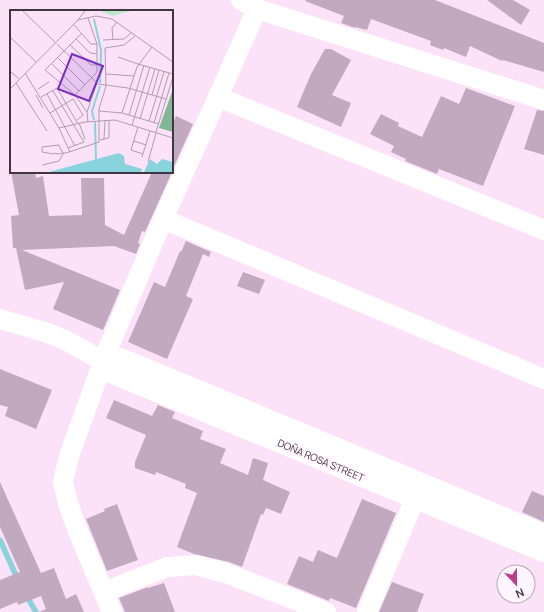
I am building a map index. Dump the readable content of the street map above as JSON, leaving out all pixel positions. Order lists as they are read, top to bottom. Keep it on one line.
{"streets":{"street":["DOÑA ROSA STREET"]},"north":"bottom"}
